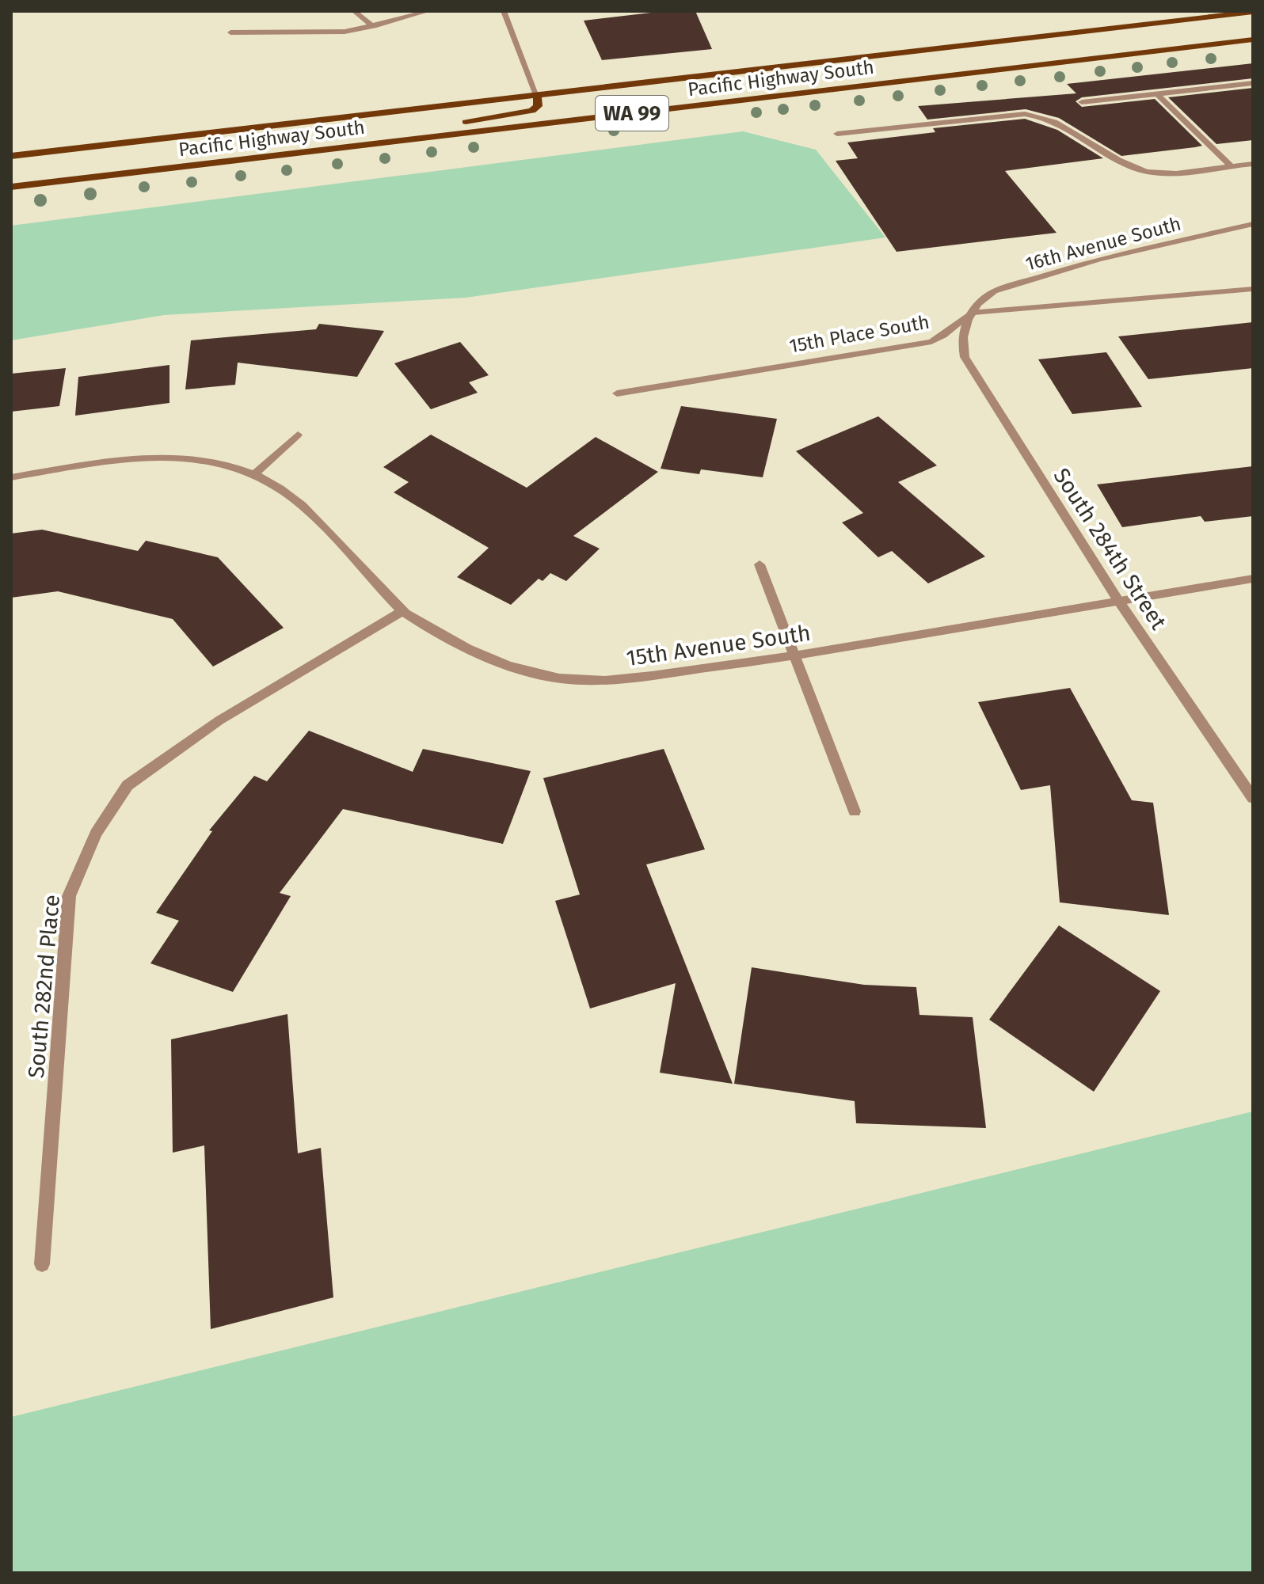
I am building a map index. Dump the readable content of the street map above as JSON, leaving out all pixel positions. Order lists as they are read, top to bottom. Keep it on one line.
{"streets":{"main road":["Pacific Highway South","WA 99"],"street":["16th Avenue South","15th Place South","South 284th Street","15th Avenue South","South 282nd Place"]},"crossings":[["16th Avenue South","15th Place South"],["16th Avenue South","South 284th Street"],["15th Place South","South 284th Street"],["South 284th Street","15th Avenue South"],["15th Avenue South","South 282nd Place"]]}
